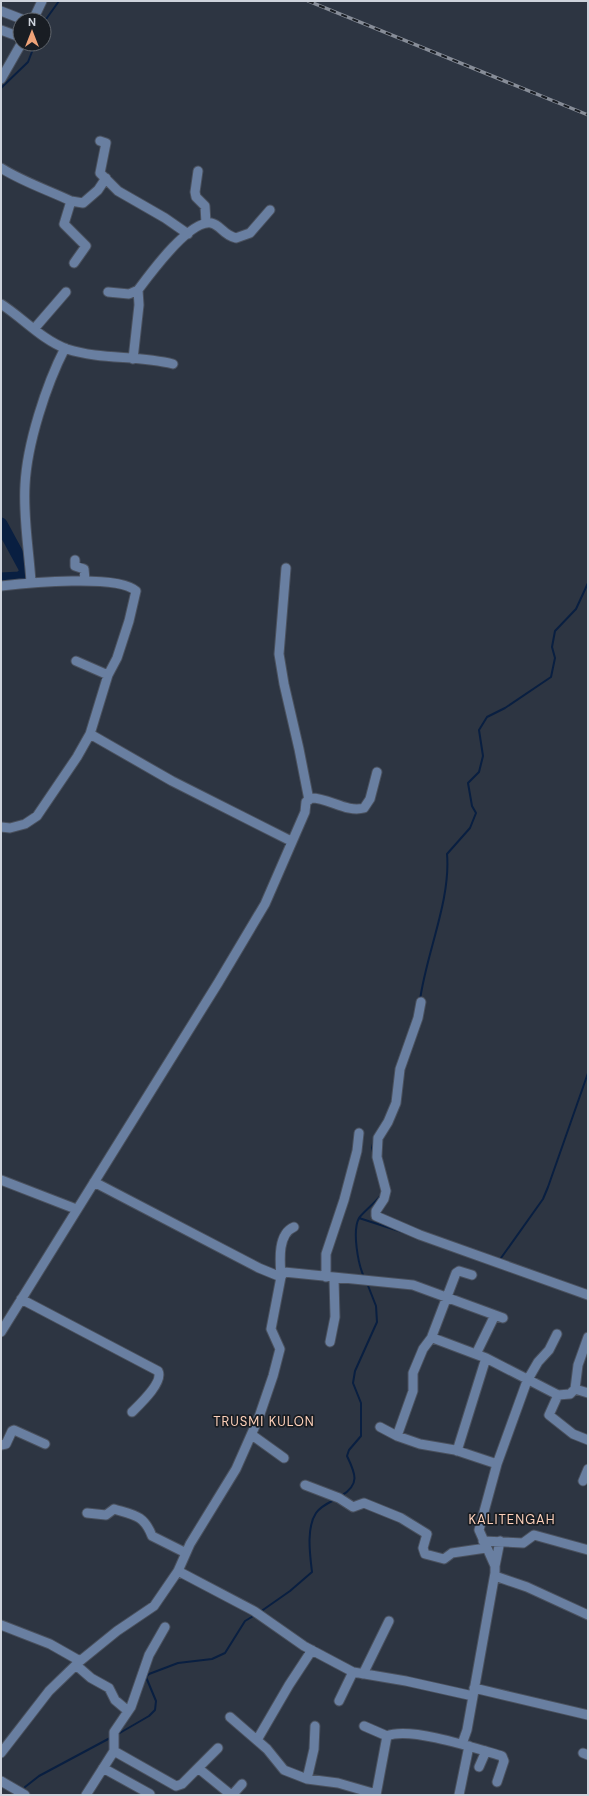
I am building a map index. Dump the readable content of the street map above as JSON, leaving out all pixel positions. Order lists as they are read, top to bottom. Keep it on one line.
{"districts":["TRUSMI KULON","KALITENGAH"],"north":"top"}
